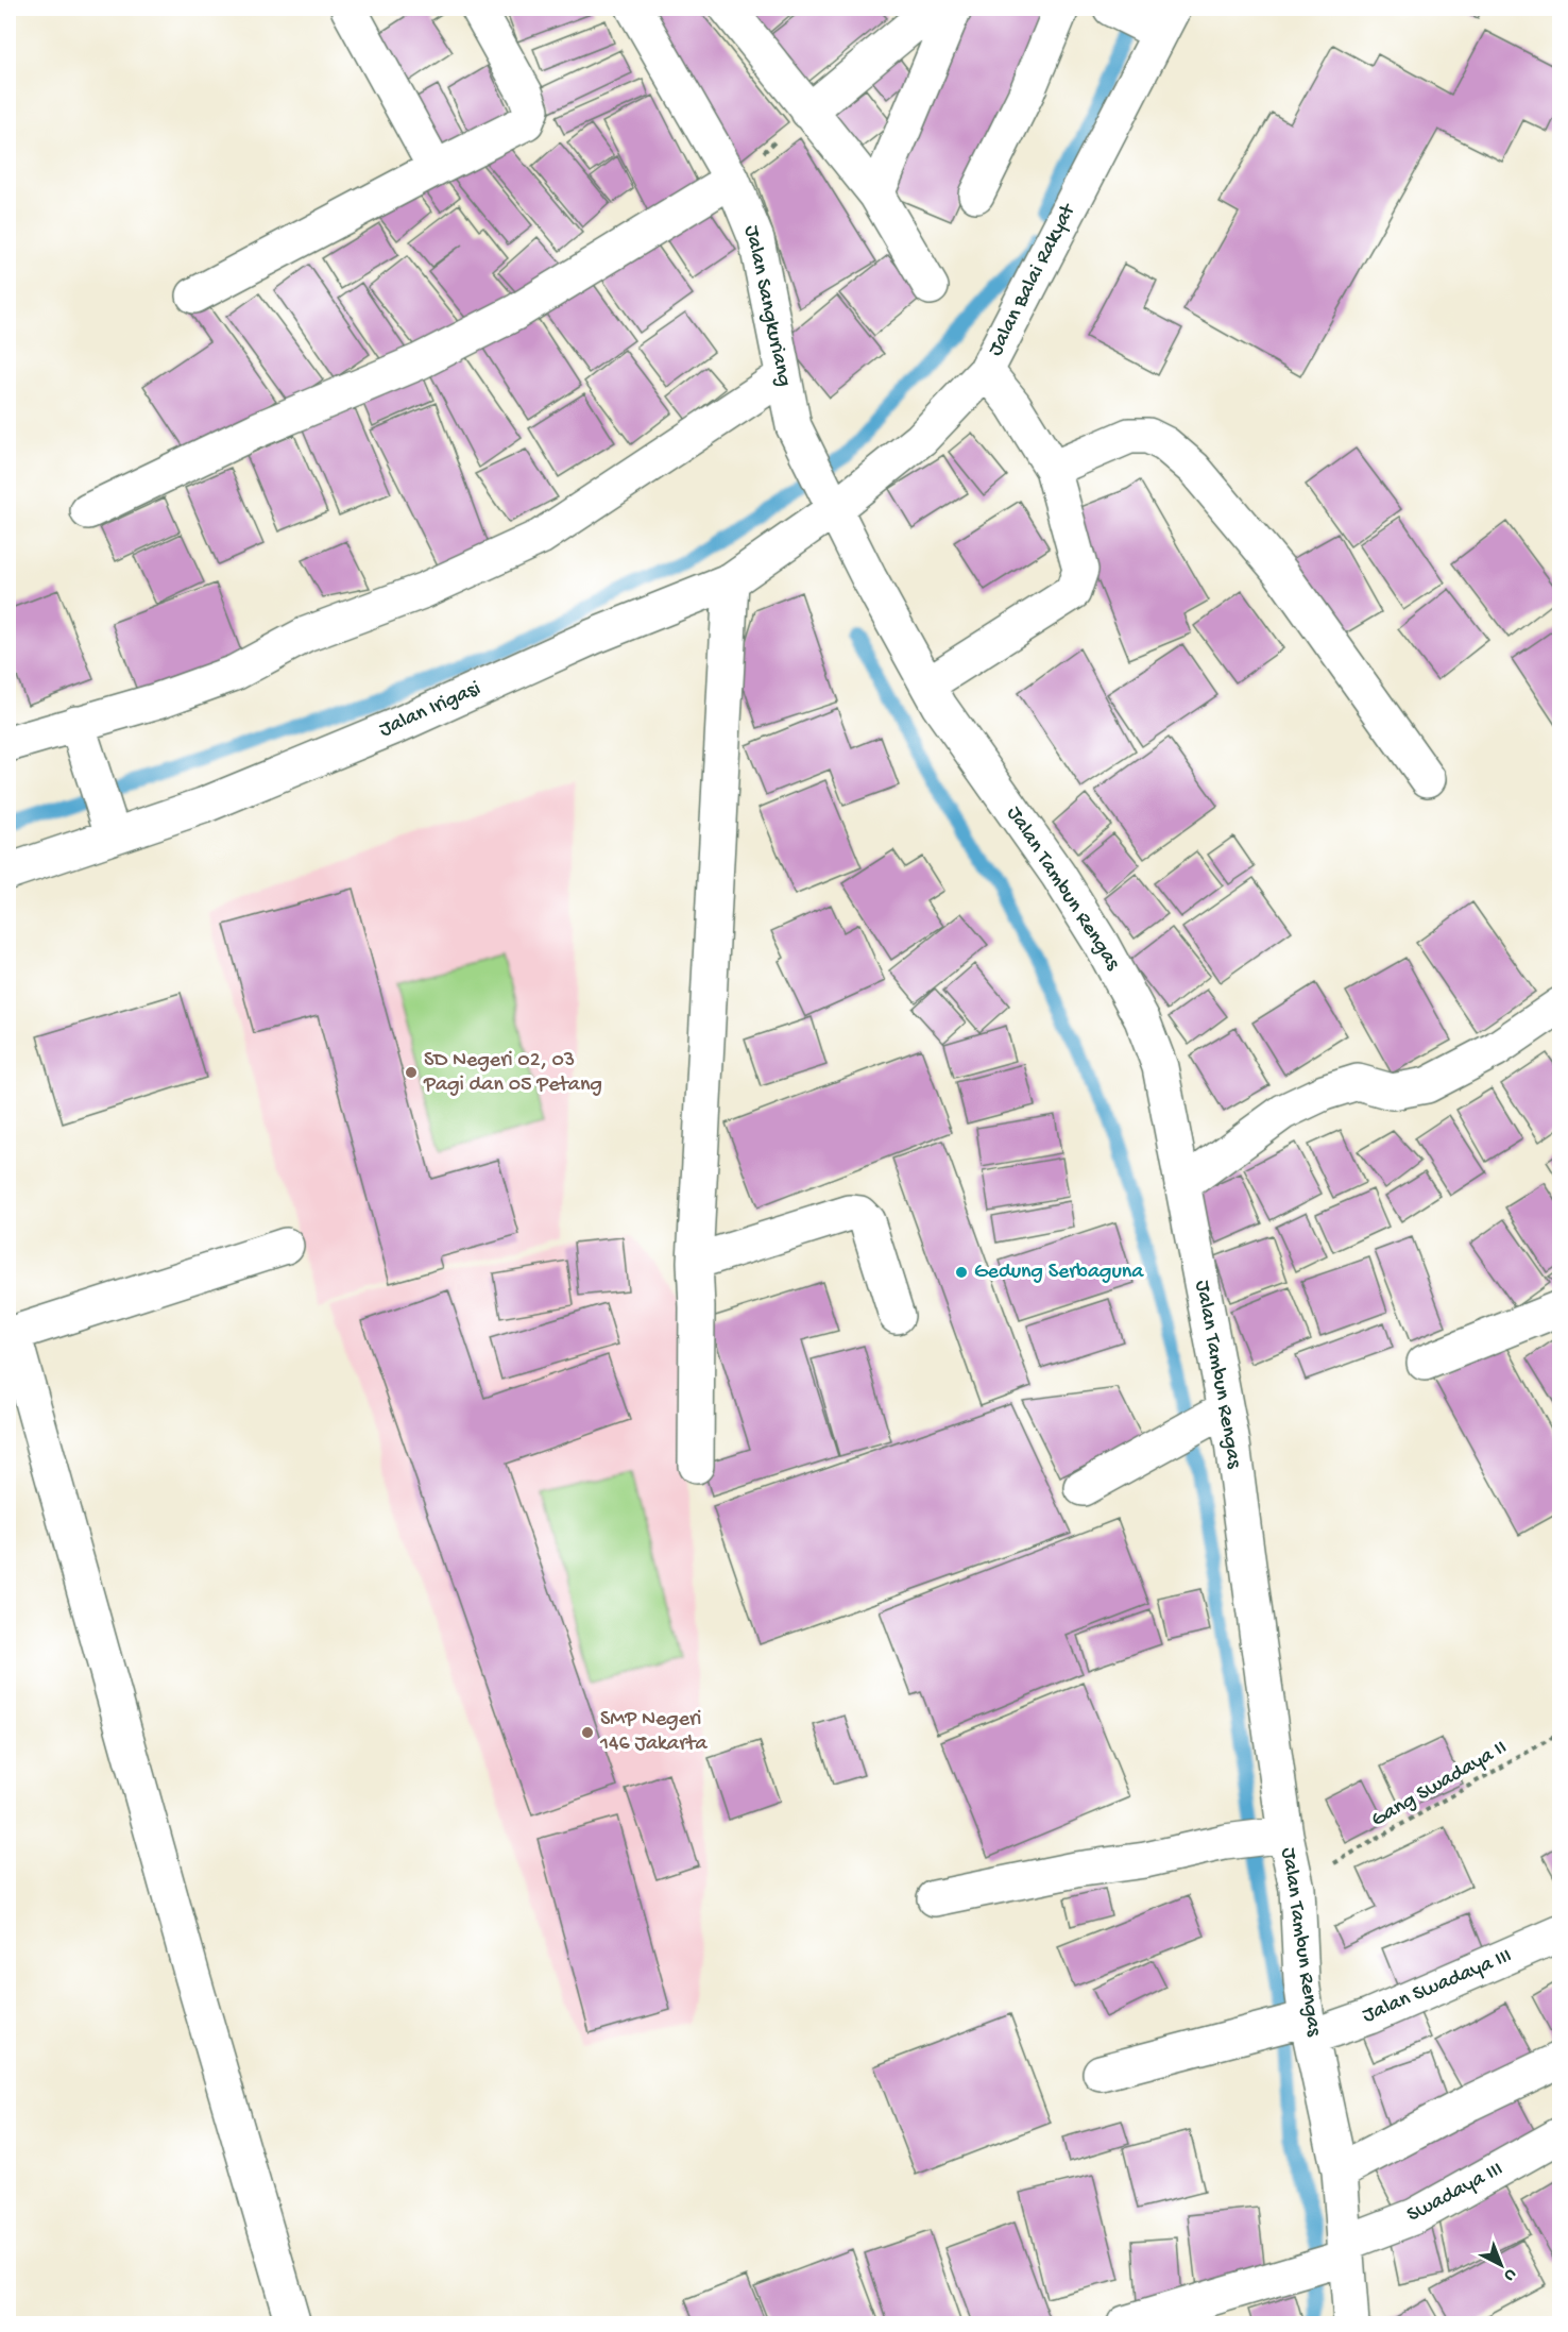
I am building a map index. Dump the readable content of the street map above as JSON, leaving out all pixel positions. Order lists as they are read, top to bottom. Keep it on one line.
{"streets":{"street":["Jalan Balai Rakyat","Jalan Sangkuriang","Jalan Irigasi","Jalan Tambun Rengas","Jalan Swadaya III","Swadaya III"],"path":["Gang Swadaya II"]},"crossings":[["Jalan Balai Rakyat","Jalan Sangkuriang"],["Jalan Balai Rakyat","Jalan Irigasi"],["Jalan Balai Rakyat","Jalan Tambun Rengas"],["Jalan Sangkuriang","Jalan Irigasi"],["Jalan Sangkuriang","Jalan Tambun Rengas"],["Jalan Irigasi","Jalan Tambun Rengas"],["Jalan Tambun Rengas","Jalan Swadaya III"],["Jalan Tambun Rengas","Swadaya III"]],"places":["SD Negeri 02, 03 Pagi dan 05 Petang","Gedung Serbaguna","SMP Negeri 146 Jakarta"],"north":"bottom right"}
